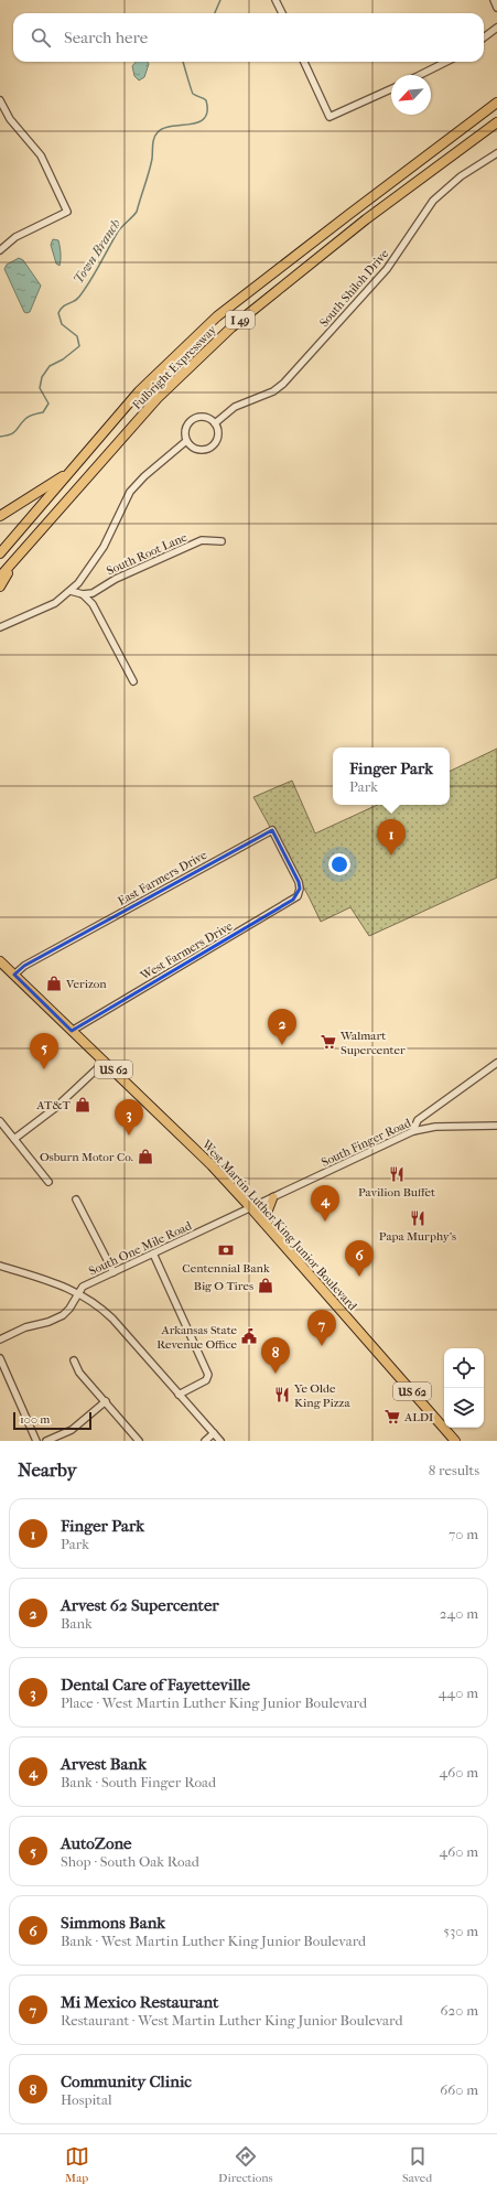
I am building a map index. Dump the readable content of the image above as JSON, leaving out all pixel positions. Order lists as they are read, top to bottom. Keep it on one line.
{"streets":{"highway":["I 49","Fulbright Expressway","US 62","West Martin Luther King Junior Boulevard"],"street":["South Shiloh Drive","South Root Lane","East Farmers Drive","West Farmers Drive","South Finger Road","South One Mile Road"]},"crossings":[["East Farmers Drive","West Farmers Drive"],["East Farmers Drive","West Martin Luther King Junior Boulevard"],["West Farmers Drive","West Martin Luther King Junior Boulevard"],["South Finger Road","West Martin Luther King Junior Boulevard"],["South Finger Road","South One Mile Road"],["West Martin Luther King Junior Boulevard","South One Mile Road"]],"water":["Town Branch"],"places":{"shop":["Verizon","AT&T","Osburn Motor Co.","Big O Tires"],"supermarket":["Walmart Supercenter","ALDI"],"restaurant":["Pavilion Buffet","Papa Murphy's","Ye Olde King Pizza"],"bank":["Centennial Bank"],"public building":["Arkansas State Revenue Office"]},"scale_bar":"100 m","north":"bottom left","page":{"search":"Search here","popup":["Finger Park","Park"],"pins":["1","2","5","3","4","6","7","8"],"scale":"100 m","heading":["Nearby","8 results"],"list":[{"mark":"1","name":"Finger Park","note":"Park","value":"70 m"},{"mark":"2","name":"Arvest 62 Supercenter","note":"Bank","value":"240 m"},{"mark":"3","name":"Dental Care of Fayetteville","note":"Place · West Martin Luther King Junior Boulevard","value":"440 m"},{"mark":"4","name":"Arvest Bank","note":"Bank · South Finger Road","value":"460 m"},{"mark":"5","name":"AutoZone","note":"Shop · South Oak Road","value":"460 m"},{"mark":"6","name":"Simmons Bank","note":"Bank · West Martin Luther King Junior Boulevard","value":"530 m"},{"mark":"7","name":"Mi Mexico Restaurant","note":"Restaurant · West Martin Luther King Junior Boulevard","value":"620 m"},{"mark":"8","name":"Community Clinic","note":"Hospital","value":"660 m"}],"nav":["Map","Directions","Saved"]}}
